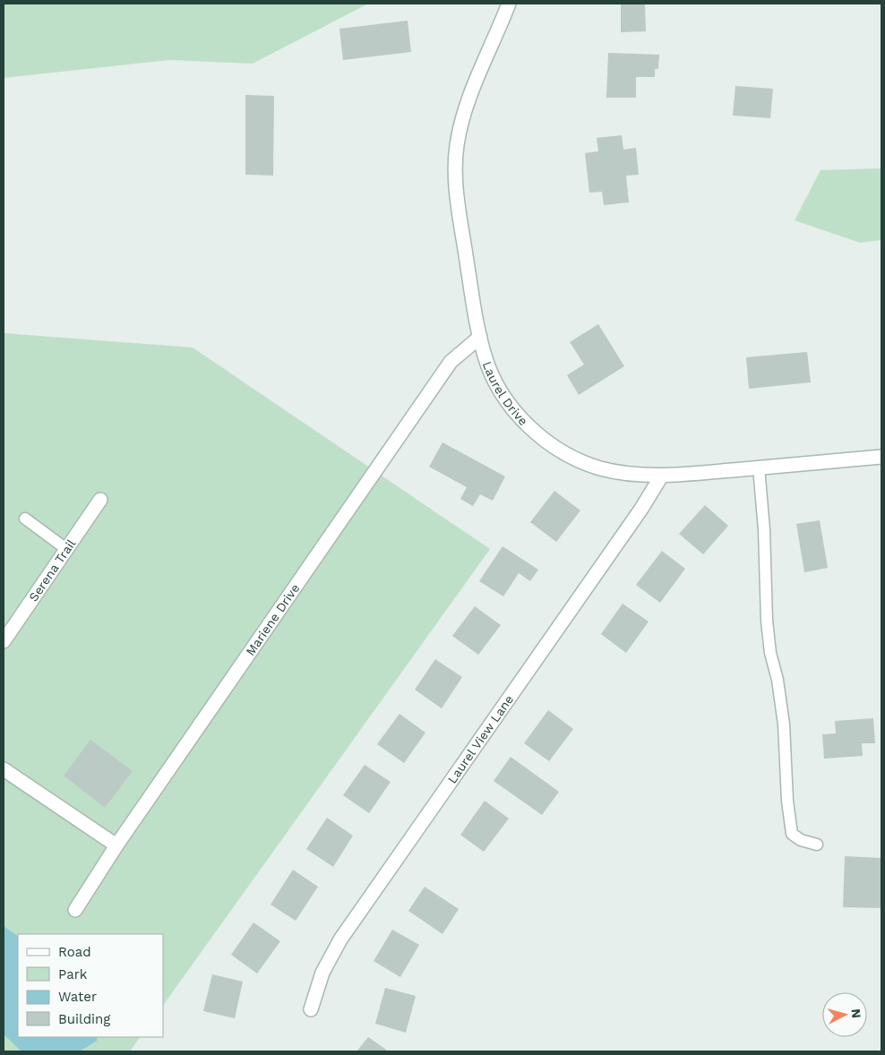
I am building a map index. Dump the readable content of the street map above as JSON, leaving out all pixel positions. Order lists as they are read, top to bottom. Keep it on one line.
{"streets":{"street":["Laurel Drive","Serena Trail","Mariene Drive","Laurel View Lane"]},"crossings":[["Laurel Drive","Mariene Drive"],["Laurel Drive","Laurel View Lane"]],"legend":["Road","Park","Water","Building"],"north":"right"}
